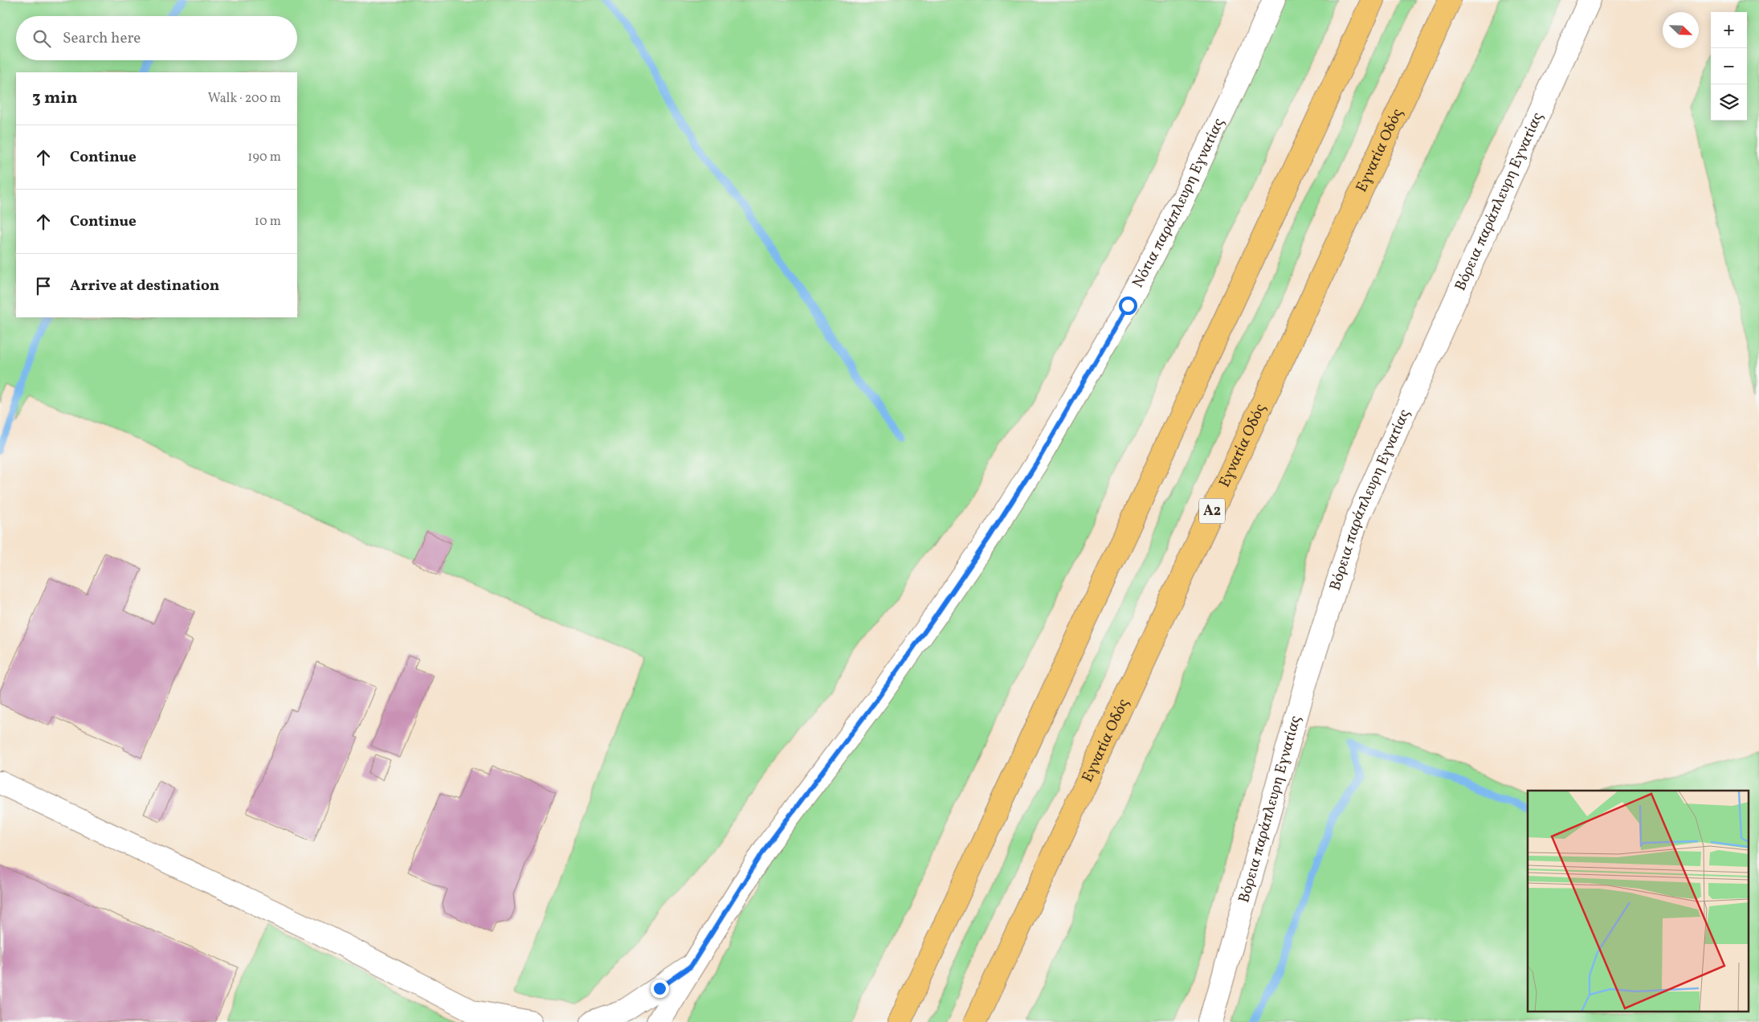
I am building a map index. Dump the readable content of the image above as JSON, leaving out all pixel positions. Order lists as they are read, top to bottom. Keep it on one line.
{"streets":{"highway":["Εγνατία Οδός","Α2"],"street":["Βόρεια παράπλευρη Εγνατίας","Νότια παράπλευρη Εγνατίας"]},"north":"bottom right","page":{"map_buttons":["+","−"],"search":"Search here","heading":["3 min","Walk · 200 m"],"list":[["Continue","190 m"],["Continue","10 m"],"Arrive at destination"]}}
